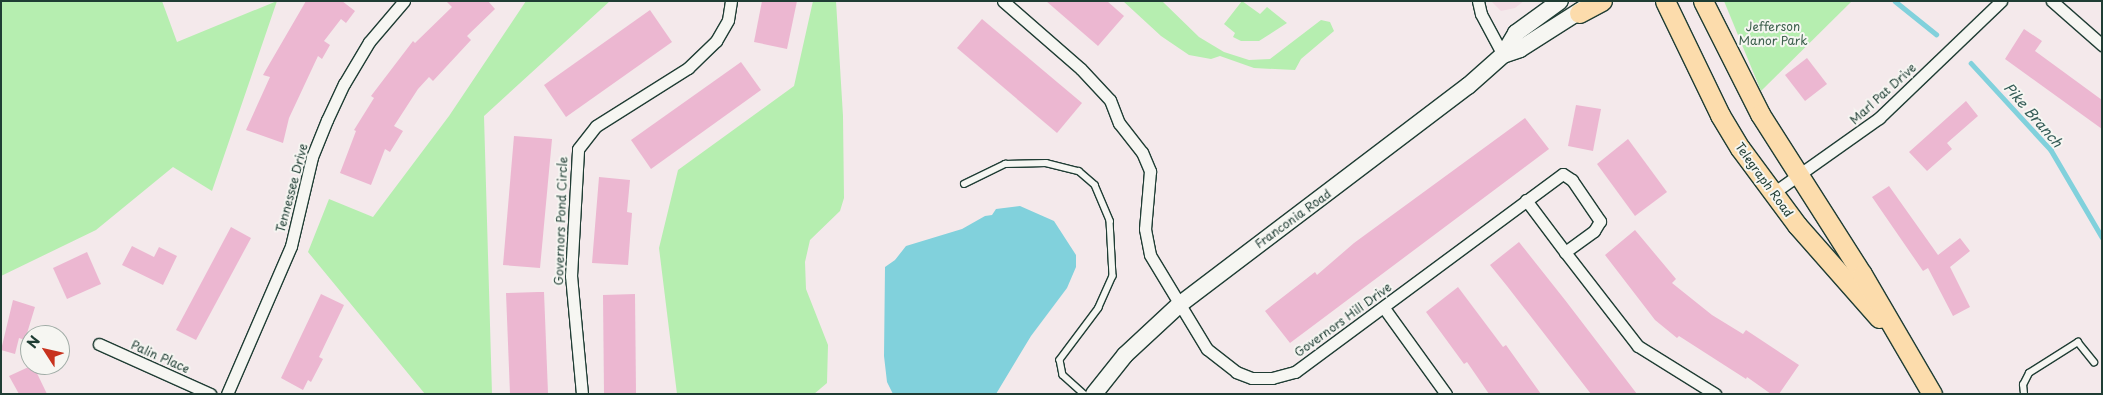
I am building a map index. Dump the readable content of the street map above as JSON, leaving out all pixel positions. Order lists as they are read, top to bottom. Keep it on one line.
{"streets":{"main road":["Telegraph Road","Franconia Road"],"street":["Marl Pat Drive","Tennessee Drive","Governors Pond Circle","Governors Hill Drive","Palin Place"]},"crossings":[["Marl Pat Drive","Telegraph Road"],["Franconia Road","Governors Hill Drive"]],"water":["Pike Branch"],"parks":["Jefferson Manor Park"],"north":"top left"}
